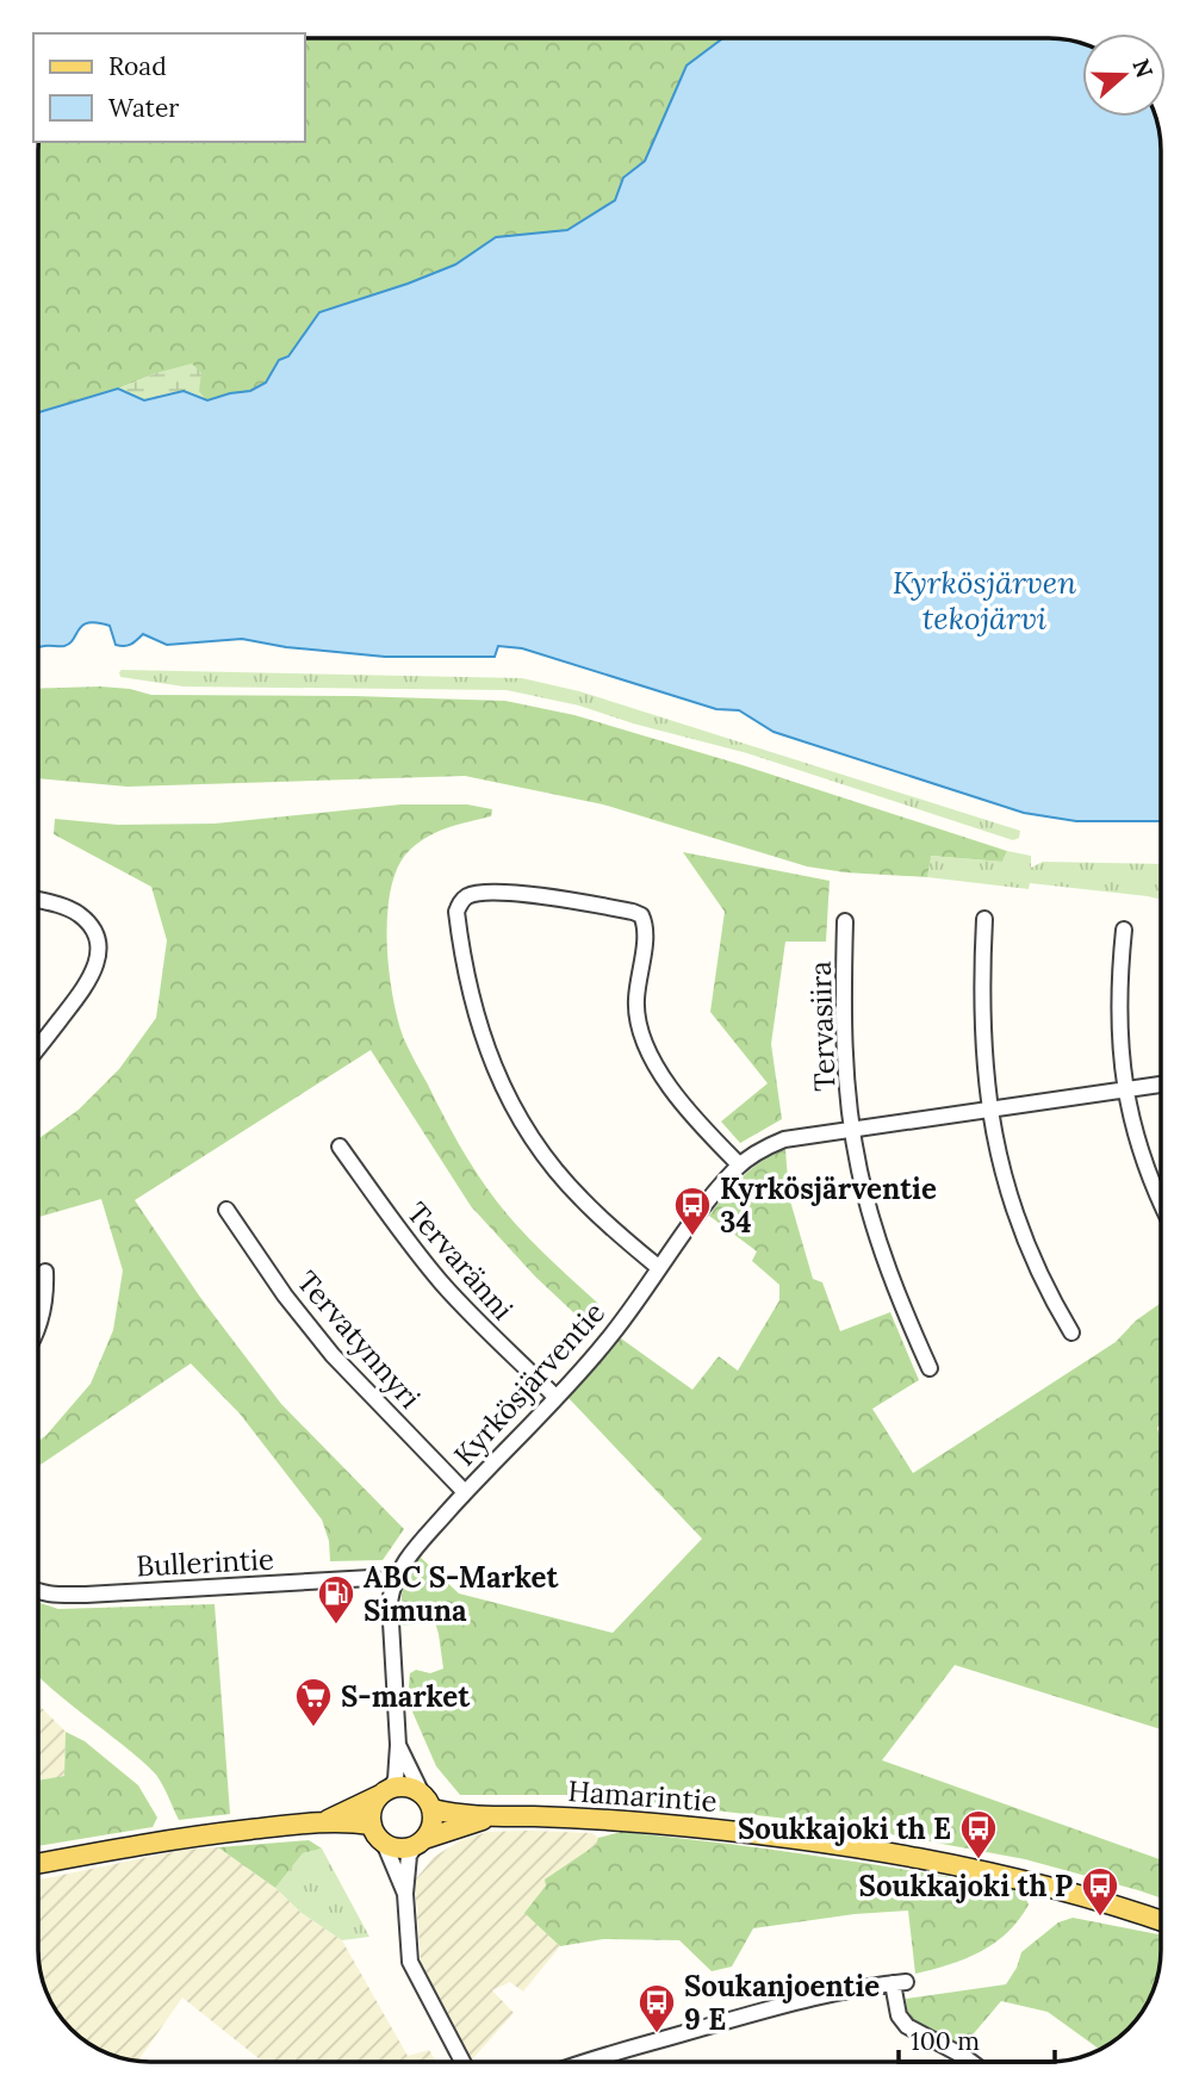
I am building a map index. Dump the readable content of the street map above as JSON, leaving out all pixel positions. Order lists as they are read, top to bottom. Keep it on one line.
{"streets":{"main road":["Hamarintie"],"street":["Tervasiira","Tervaränni","Tervatynnyri","Kyrkösjärventie","Bullerintie"]},"crossings":[["Tervasiira","Kyrkösjärventie"],["Tervaränni","Kyrkösjärventie"],["Tervatynnyri","Kyrkösjärventie"],["Kyrkösjärventie","Bullerintie"]],"water":["Kyrkösjärven tekojärvi"],"places":{"bus stop":["Kyrkösjärventie 34","Soukkajoki th E","Soukkajoki th P","Soukanjoentie 9 E"],"fuel station":["ABC S-Market Simuna"],"supermarket":["S-market"]},"legend":["Road","Water"],"scale_bar":"100 m","north":"right"}
